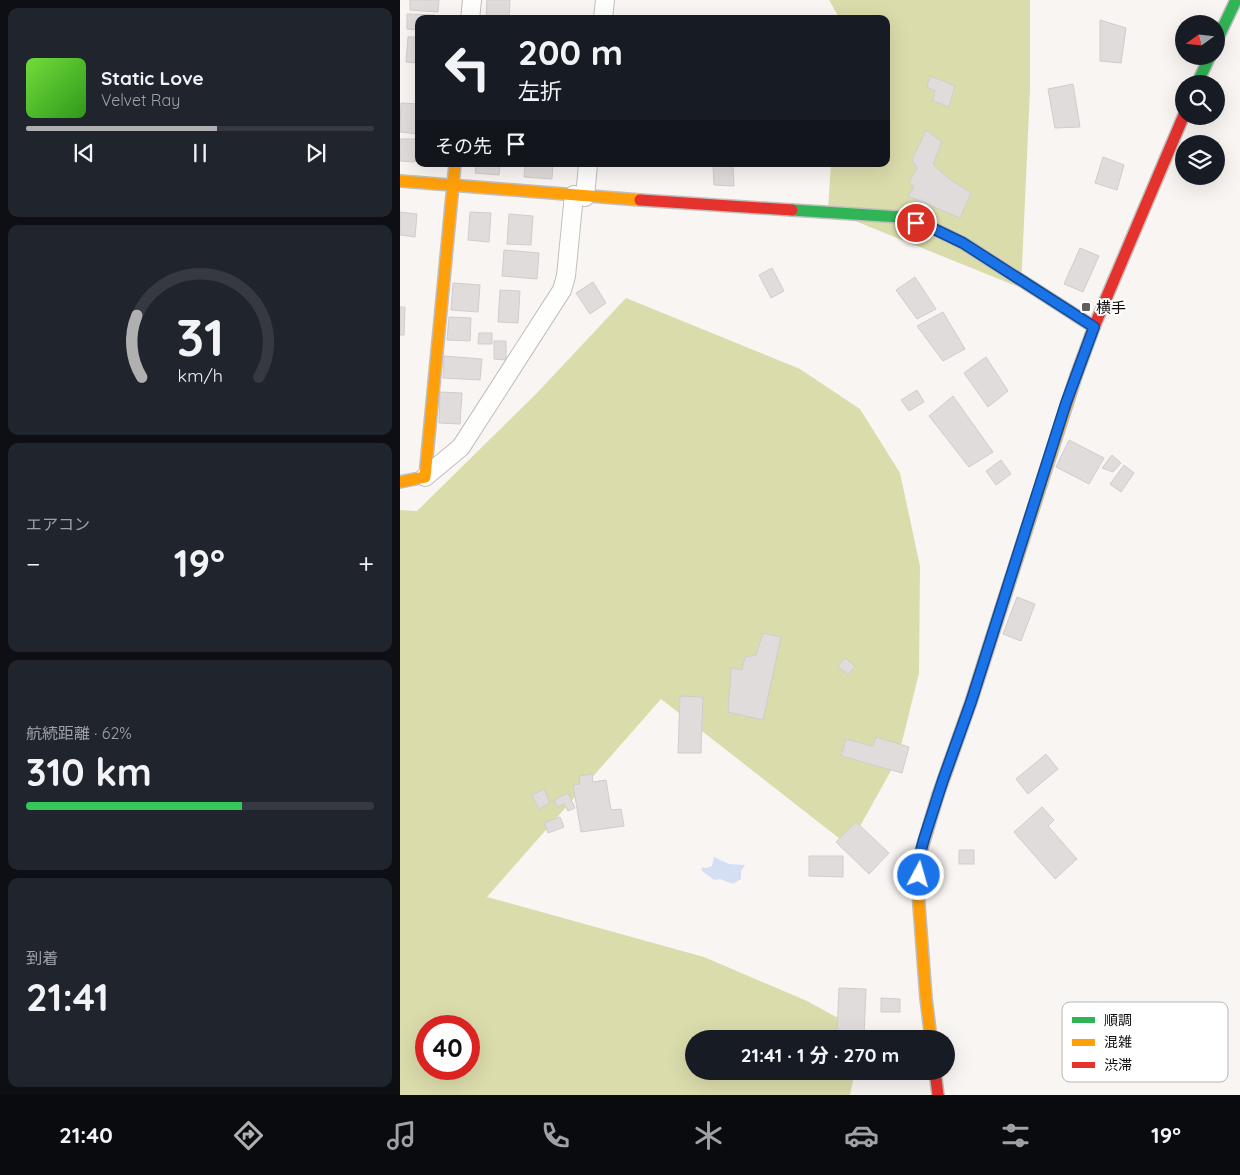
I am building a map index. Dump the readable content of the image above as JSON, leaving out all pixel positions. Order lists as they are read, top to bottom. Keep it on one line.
{"places":{"transit":["横手"]},"legend":["順調","混雑","渋滞"],"north":"left","page":{"turn":["200 m","左折"],"song":["Static Love","Velvet Ray"],"then":"その先","tile":["エアコン",["航続距離 · 62%","310 km"],["到着","21:41"]],"heat":["−","19°","+"],"limit":"40","trip":"21:41 · 1 分 · 270 m","tabs":["21:40","19°"],"gauge":["31","km/h"]}}
